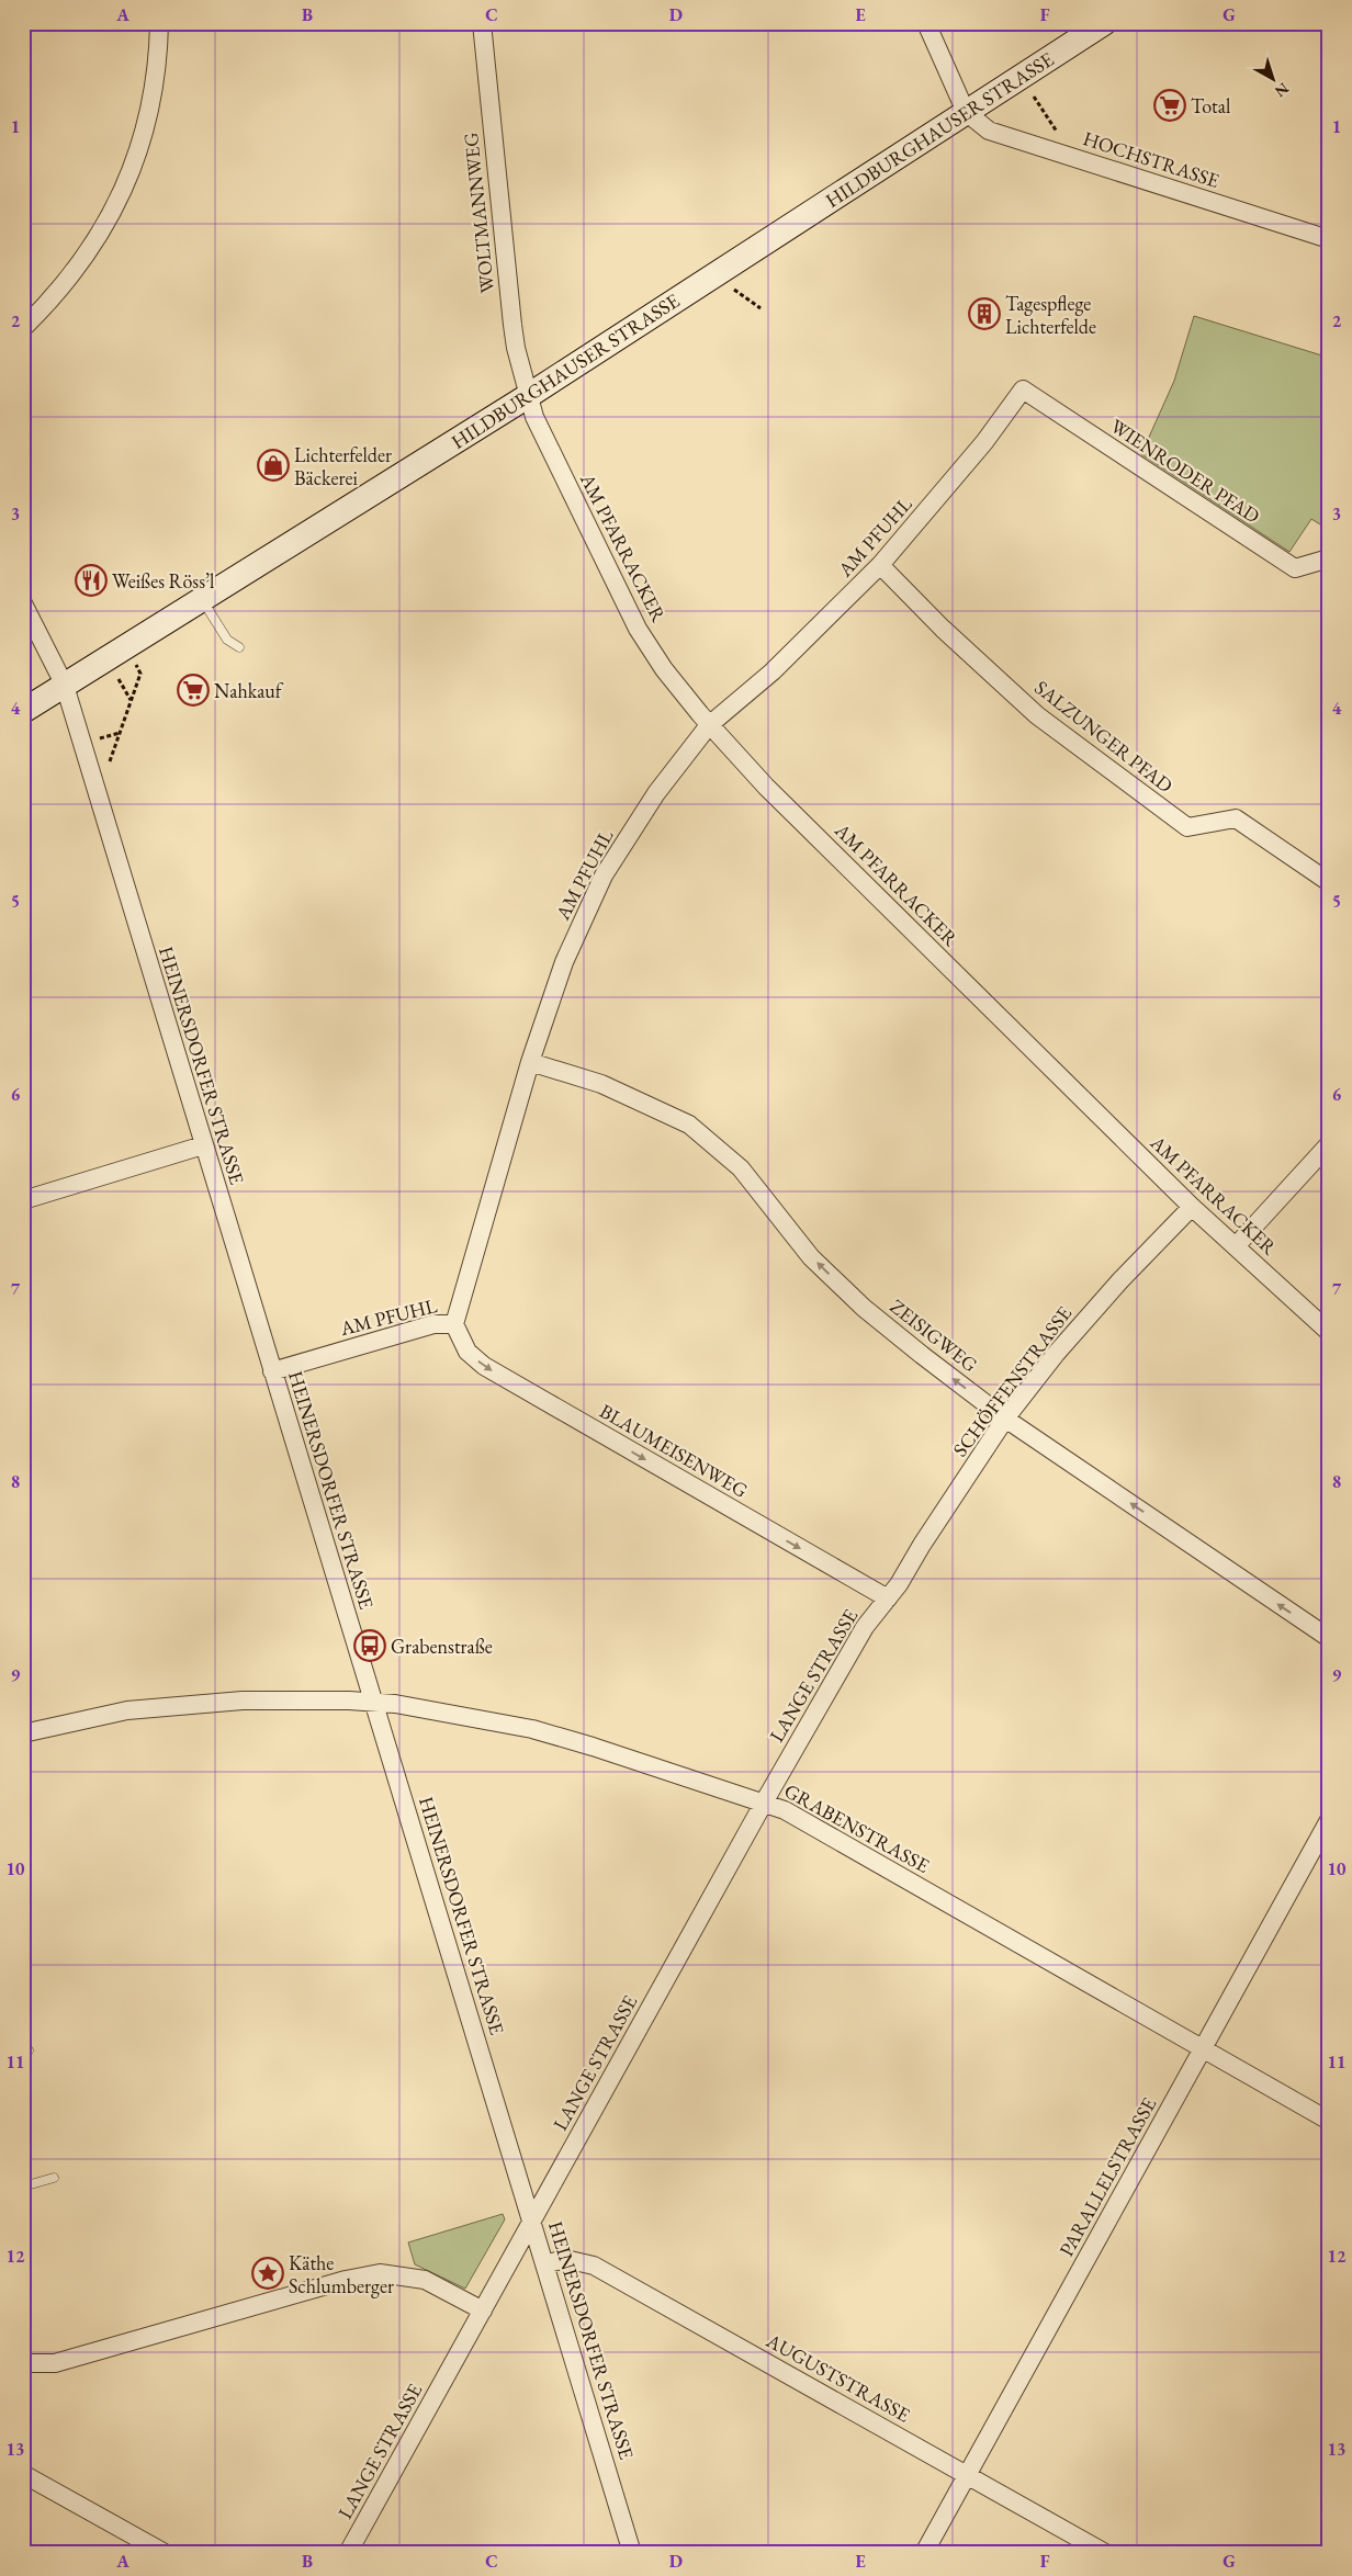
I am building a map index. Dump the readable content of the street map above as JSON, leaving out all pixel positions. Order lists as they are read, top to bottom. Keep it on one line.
{"streets":{"main road":["HILDBURGHAUSER STRASSE"],"street":["HOCHSTRASSE","WOLTMANNWEG","WIENRODER PFAD","AM PFUHL","AM PFARRACKER","SALZUNGER PFAD","HEINERSDORFER STRASSE","ZEISIGWEG","SCHÖFFENSTRASSE","BLAUMEISENWEG","LANGE STRASSE","GRABENSTRASSE","PARALLELSTRASSE","AUGUSTSTRASSE"]},"crossings":[["HILDBURGHAUSER STRASSE","HOCHSTRASSE"],["HILDBURGHAUSER STRASSE","WOLTMANNWEG"],["HILDBURGHAUSER STRASSE","AM PFARRACKER"],["HILDBURGHAUSER STRASSE","HEINERSDORFER STRASSE"],["WOLTMANNWEG","AM PFARRACKER"],["WIENRODER PFAD","AM PFUHL"],["AM PFUHL","AM PFARRACKER"],["AM PFUHL","SALZUNGER PFAD"],["AM PFUHL","HEINERSDORFER STRASSE"],["AM PFUHL","ZEISIGWEG"],["AM PFUHL","BLAUMEISENWEG"],["AM PFARRACKER","SCHÖFFENSTRASSE"],["HEINERSDORFER STRASSE","LANGE STRASSE"],["HEINERSDORFER STRASSE","GRABENSTRASSE"],["HEINERSDORFER STRASSE","AUGUSTSTRASSE"],["ZEISIGWEG","SCHÖFFENSTRASSE"],["SCHÖFFENSTRASSE","BLAUMEISENWEG"],["SCHÖFFENSTRASSE","LANGE STRASSE"],["BLAUMEISENWEG","LANGE STRASSE"],["LANGE STRASSE","GRABENSTRASSE"],["GRABENSTRASSE","PARALLELSTRASSE"],["PARALLELSTRASSE","AUGUSTSTRASSE"]],"one_way":["ZEISIGWEG","BLAUMEISENWEG"],"places":{"supermarket":["Total","Nahkauf"],"building":["Tagespflege Lichterfelde"],"shop":["Lichterfelder Bäckerei"],"restaurant":["Weißes Röss’l"],"bus stop":["Grabenstraße"],"place":["Käthe Schlumberger"]},"north":"bottom right","grid":{"columns":["A","B","C","D","E","F","G"],"rows":["1","2","3","4","5","6","7","8","9","10","11","12","13"]}}
